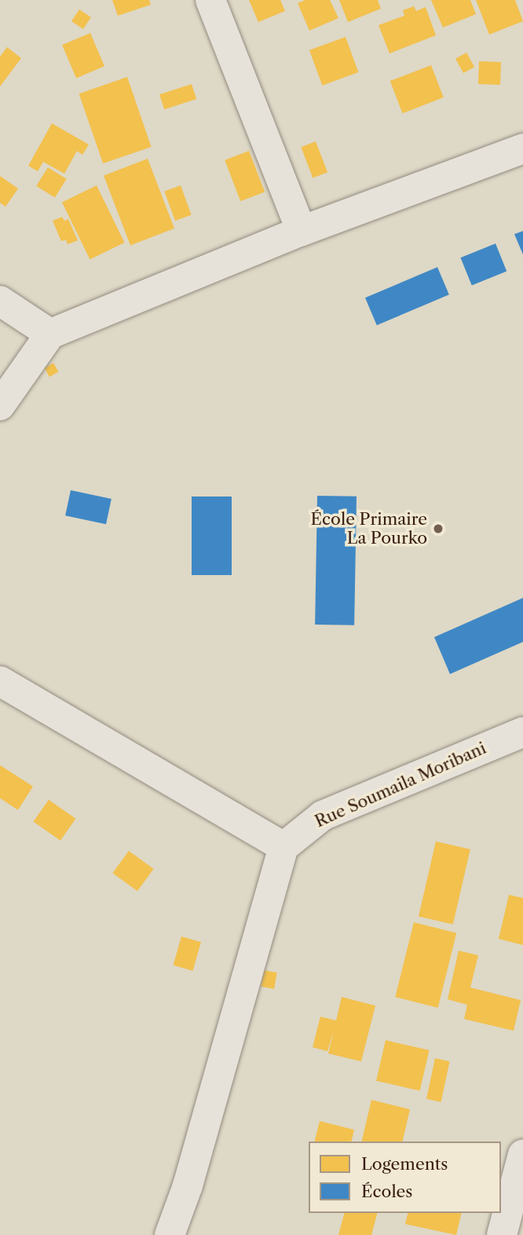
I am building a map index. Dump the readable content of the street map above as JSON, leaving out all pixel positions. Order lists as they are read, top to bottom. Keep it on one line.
{"streets":{"street":["Rue Soumaila Moribani"]},"places":["École Primaire La Pourko"],"legend":["Logements","Écoles"]}
